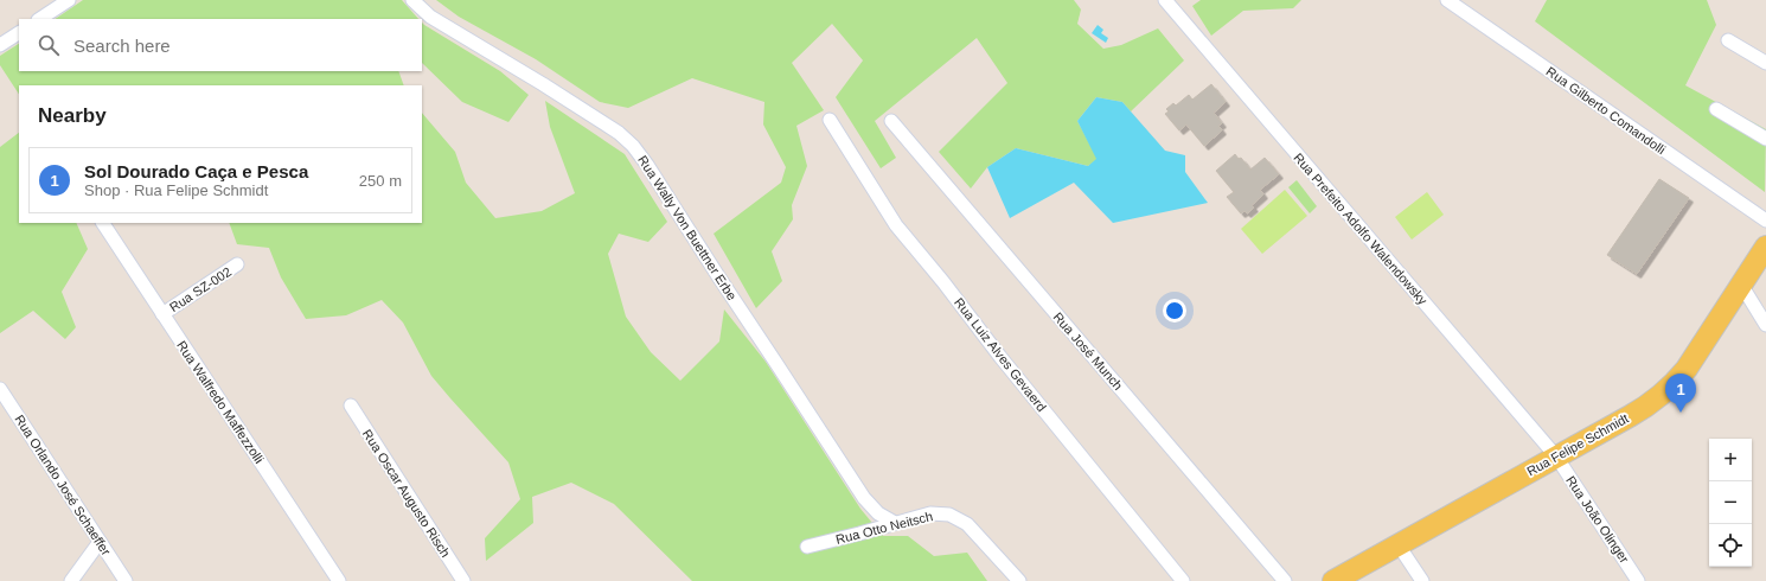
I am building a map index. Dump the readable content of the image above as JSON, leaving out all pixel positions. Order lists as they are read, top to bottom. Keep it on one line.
{"streets":{"main road":["Rua Felipe Schmidt"],"street":["Rua Gilberto Comandolli","Rua Wally Von Buettner Erbe","Rua Prefeito Adolfo Walendowsky","Rua SZ-002","Rua José Munch","Rua Luiz Alves Gevaerd","Rua Walfredo Maffezzolli","Rua Orlando José Schaeffer","Rua Oscar Augusto Risch","Rua João Olinger","Rua Otto Neitsch"]},"crossings":[["Rua Wally Von Buettner Erbe","Rua Otto Neitsch"],["Rua Prefeito Adolfo Walendowsky","Rua Felipe Schmidt"],["Rua Prefeito Adolfo Walendowsky","Rua João Olinger"],["Rua SZ-002","Rua Walfredo Maffezzolli"],["Rua Felipe Schmidt","Rua João Olinger"]],"page":{"search":"Search here","heading":"Nearby","list":[{"mark":"1","name":"Sol Dourado Caça e Pesca","note":"Shop · Rua Felipe Schmidt","value":"250 m"}],"pins":"1","map_buttons":["+","−"]}}
